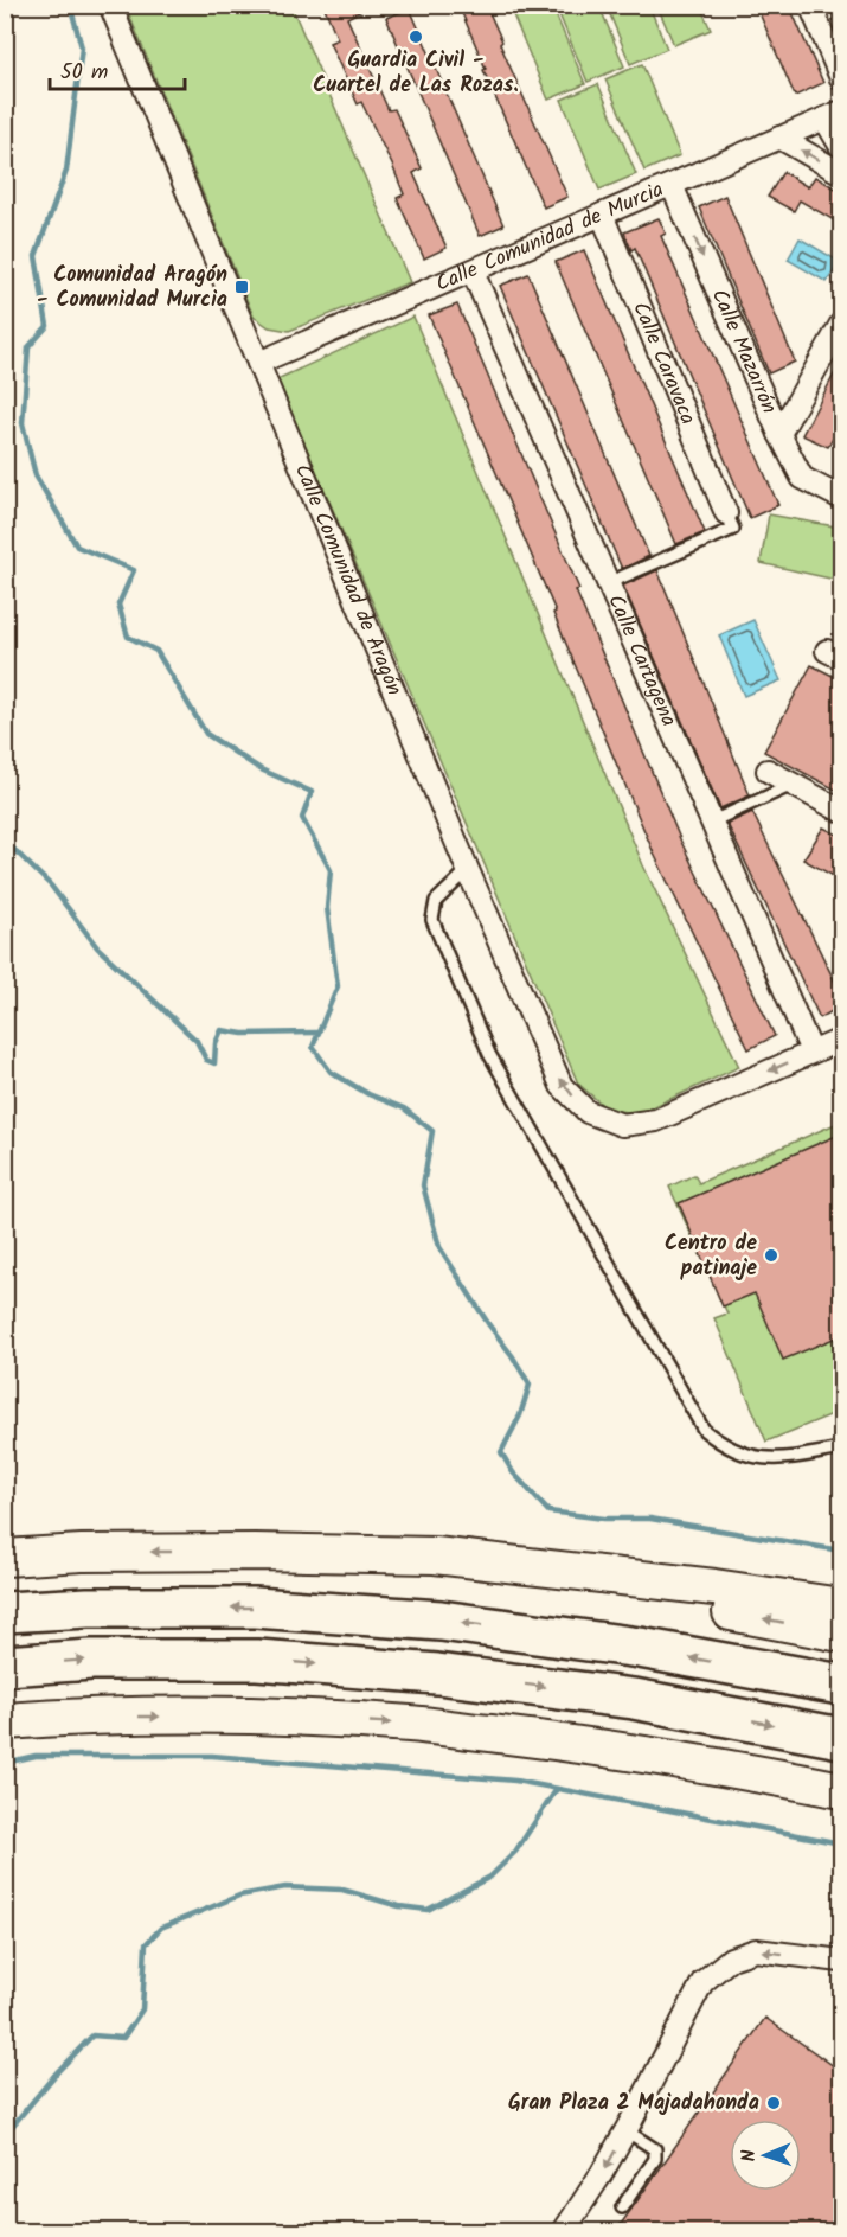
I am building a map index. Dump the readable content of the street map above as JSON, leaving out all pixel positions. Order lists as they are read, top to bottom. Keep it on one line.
{"streets":{"street":["Calle Comunidad de Murcia","Calle Mazarrón","Calle Caravaca","Calle Comunidad de Aragón","Calle Cartagena"]},"crossings":[["Calle Comunidad de Murcia","Calle Mazarrón"],["Calle Comunidad de Murcia","Calle Caravaca"],["Calle Comunidad de Murcia","Calle Comunidad de Aragón"],["Calle Comunidad de Murcia","Calle Cartagena"],["Calle Comunidad de Aragón","Calle Cartagena"]],"one_way":["Calle Mazarrón"],"places":{"other":["Guardia Civil - Cuartel de Las Rozas.","Centro de patinaje","Gran Plaza 2 Majadahonda"],"transit":["Comunidad Aragón - Comunidad Murcia"]},"scale_bar":"50 m","north":"left"}
